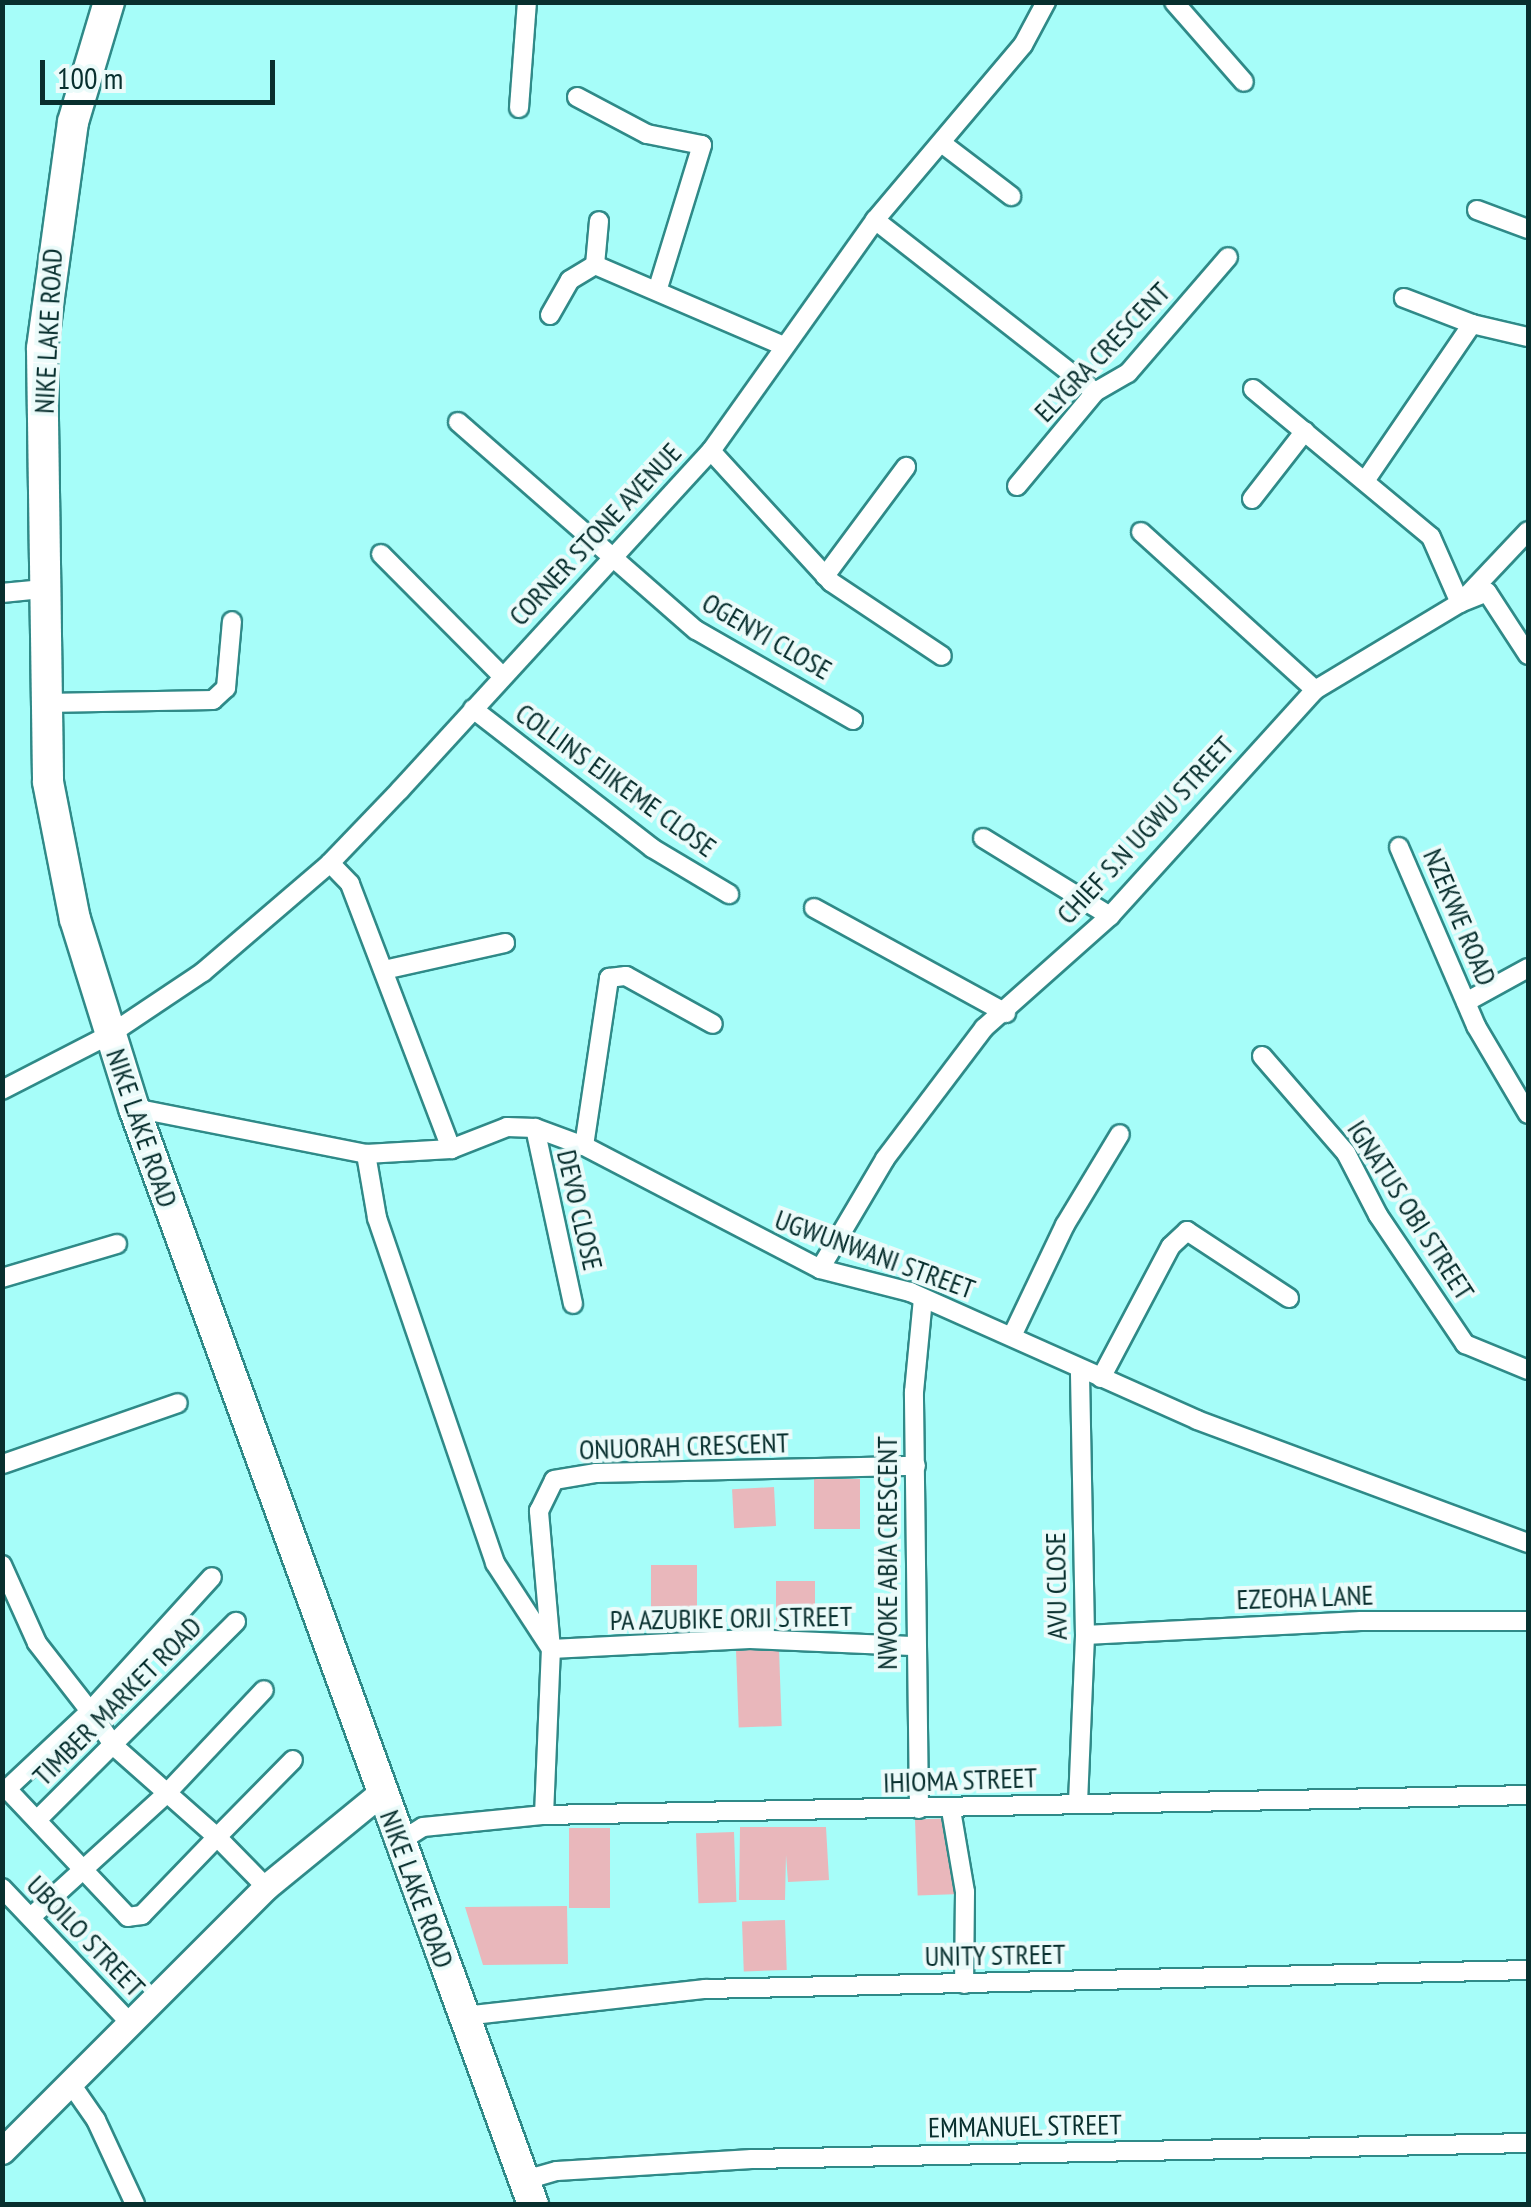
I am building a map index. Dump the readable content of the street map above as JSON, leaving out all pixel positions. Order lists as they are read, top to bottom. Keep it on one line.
{"streets":{"main road":["NIKE LAKE ROAD"],"street":["ELYGRA CRESCENT","CORNER STONE AVENUE","OGENYI CLOSE","COLLINS EJIKEME CLOSE","CHIEF S.N UGWU STREET","NZEKWE ROAD","DEVO CLOSE","IGNATUS OBI STREET","UGWUNWANI STREET","ONUORAH CRESCENT","NWOKE ABIA CRESCENT","AVU CLOSE","EZEOHA LANE","PA AZUBIKE ORJI STREET","TIMBER MARKET ROAD","IHIOMA STREET","UBOILO STREET","UNITY STREET","EMMANUEL STREET"]},"crossings":[["NIKE LAKE ROAD","CORNER STONE AVENUE"],["NIKE LAKE ROAD","UGWUNWANI STREET"],["NIKE LAKE ROAD","IHIOMA STREET"],["NIKE LAKE ROAD","UNITY STREET"],["NIKE LAKE ROAD","EMMANUEL STREET"],["CORNER STONE AVENUE","OGENYI CLOSE"],["CORNER STONE AVENUE","COLLINS EJIKEME CLOSE"],["CHIEF S.N UGWU STREET","UGWUNWANI STREET"],["DEVO CLOSE","UGWUNWANI STREET"],["UGWUNWANI STREET","NWOKE ABIA CRESCENT"],["UGWUNWANI STREET","AVU CLOSE"],["ONUORAH CRESCENT","NWOKE ABIA CRESCENT"],["ONUORAH CRESCENT","PA AZUBIKE ORJI STREET"],["ONUORAH CRESCENT","IHIOMA STREET"],["NWOKE ABIA CRESCENT","PA AZUBIKE ORJI STREET"],["NWOKE ABIA CRESCENT","IHIOMA STREET"],["AVU CLOSE","EZEOHA LANE"],["AVU CLOSE","IHIOMA STREET"]],"scale_bar":"100 m"}
